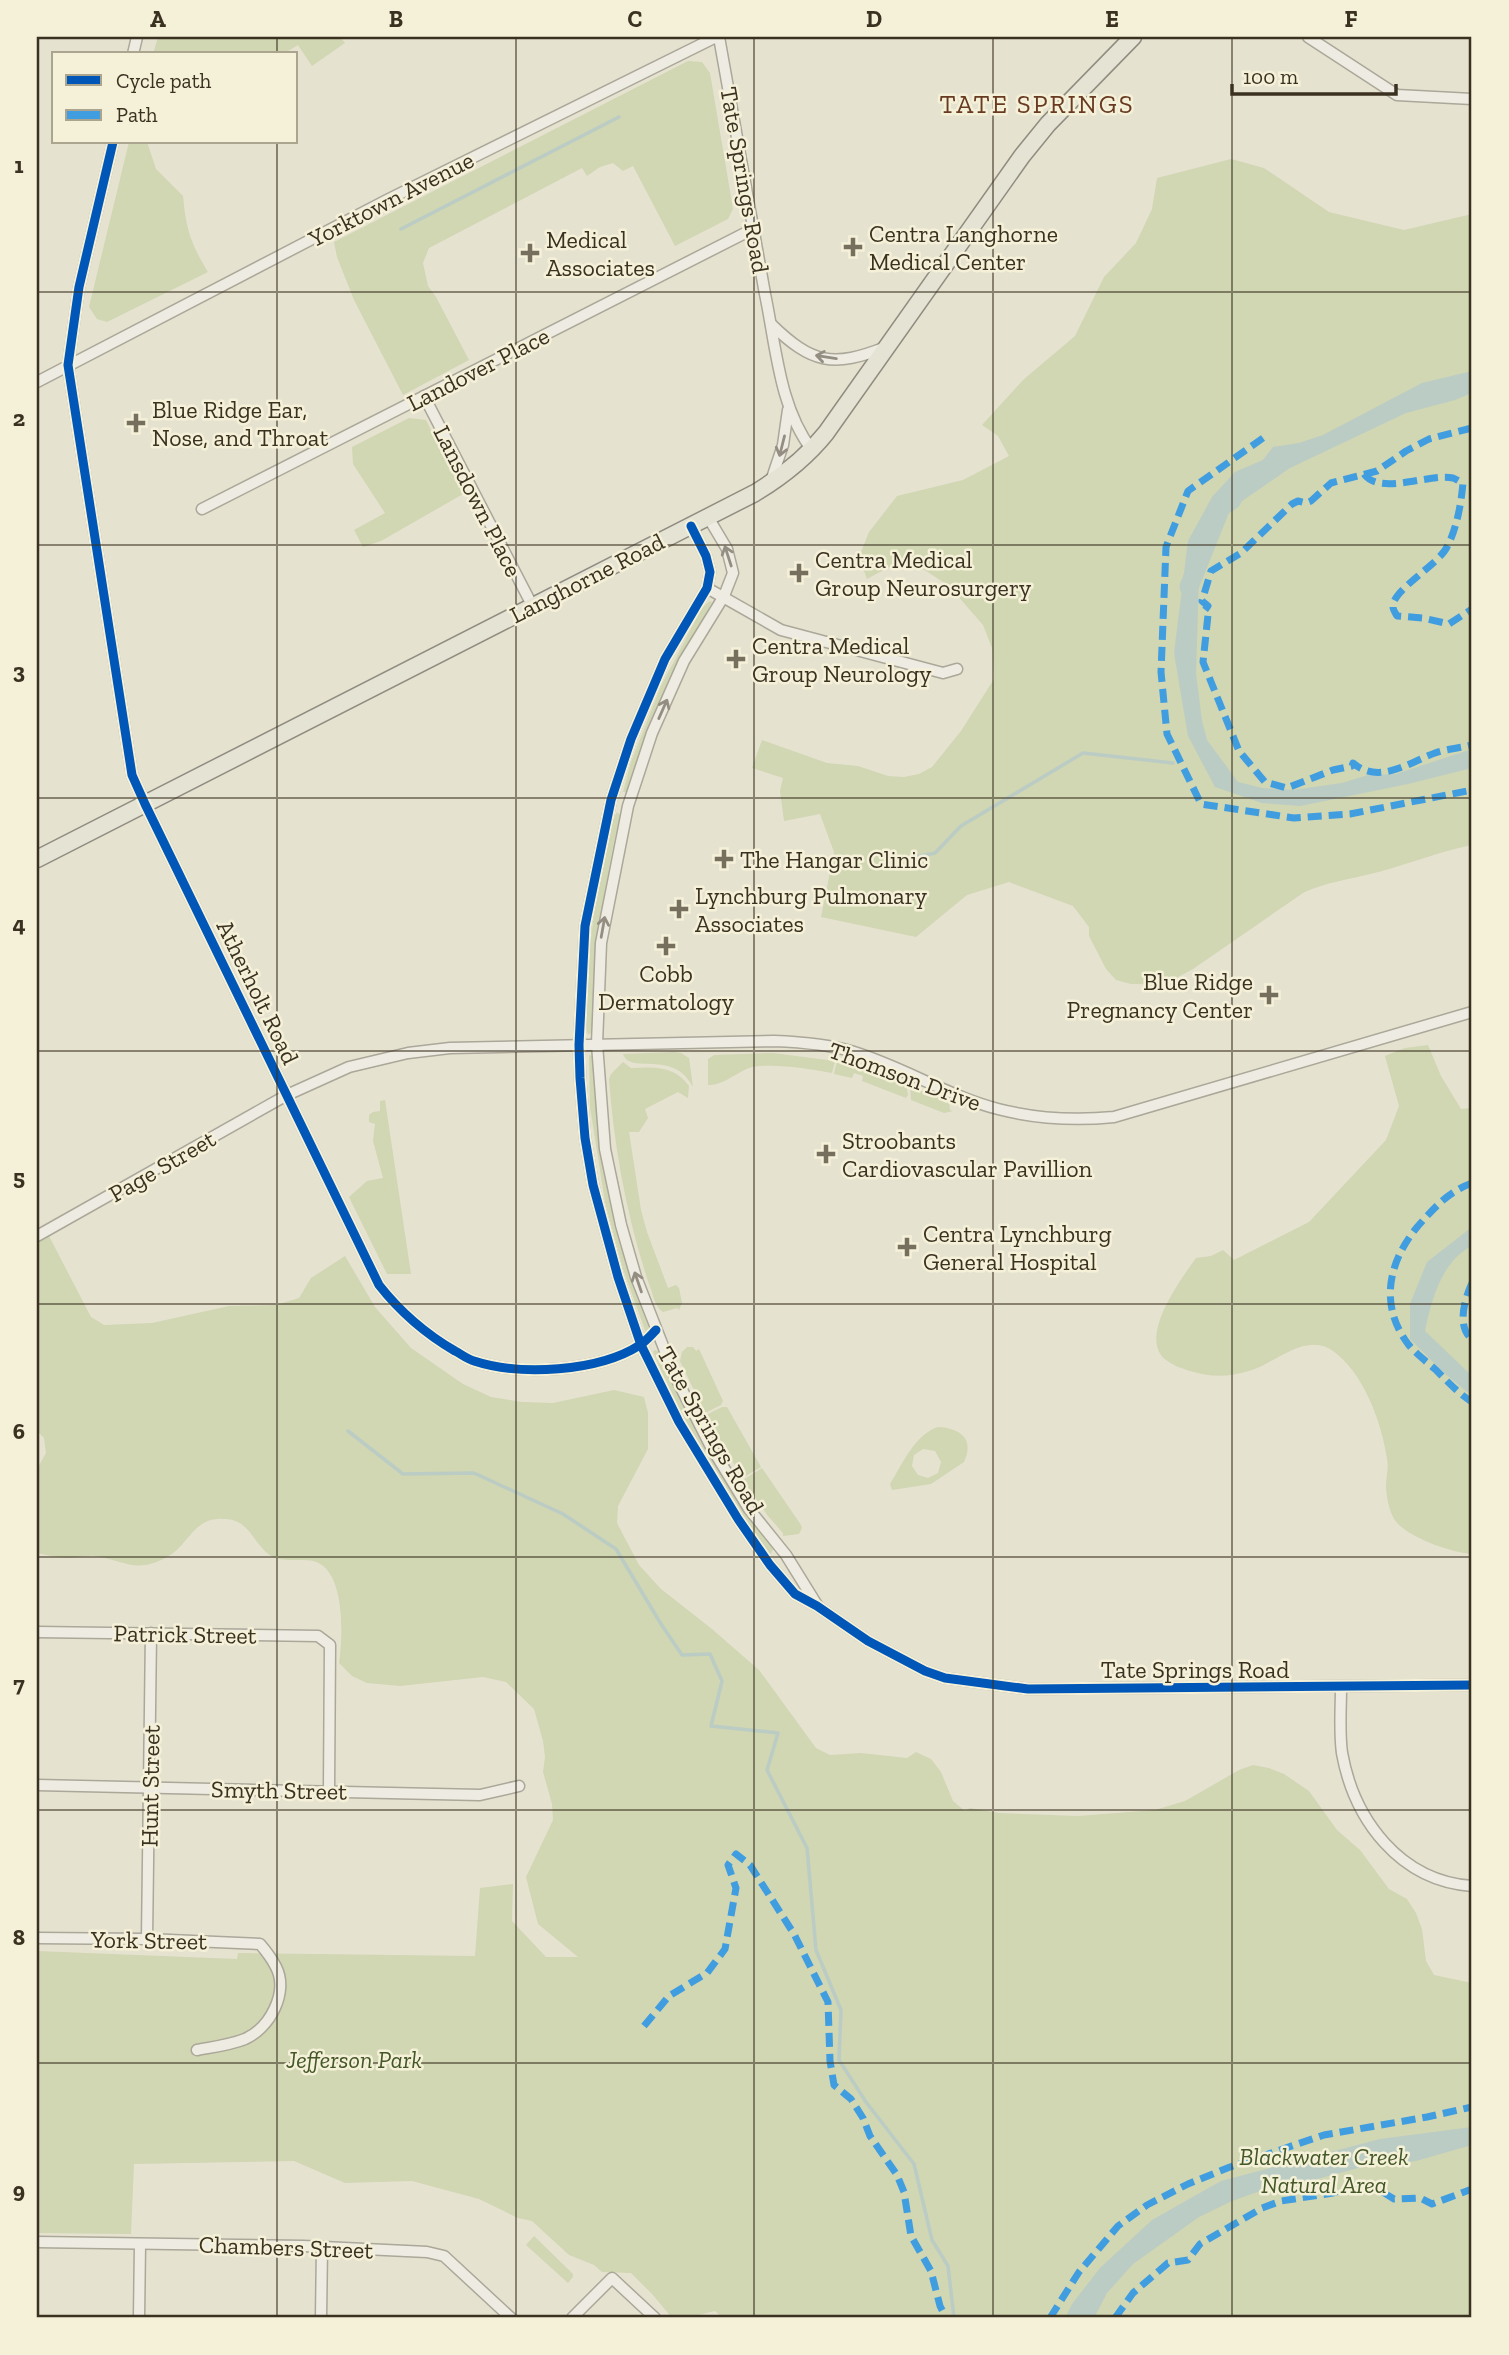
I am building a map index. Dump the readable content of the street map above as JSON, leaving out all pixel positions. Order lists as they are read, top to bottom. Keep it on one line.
{"streets":{"main road":["Langhorne Road"],"street":["Tate Springs Road","Yorktown Avenue","Landover Place","Lansdown Place","Atherholt Road","Thomson Drive","Page Street","Patrick Street","Hunt Street","Smyth Street","York Street","Chambers Street"]},"crossings":[["Tate Springs Road","Yorktown Avenue"],["Tate Springs Road","Landover Place"],["Tate Springs Road","Langhorne Road"],["Tate Springs Road","Atherholt Road"],["Tate Springs Road","Thomson Drive"],["Yorktown Avenue","Atherholt Road"],["Landover Place","Lansdown Place"],["Lansdown Place","Langhorne Road"],["Langhorne Road","Atherholt Road"],["Atherholt Road","Thomson Drive"],["Atherholt Road","Page Street"],["Thomson Drive","Page Street"],["Patrick Street","Hunt Street"],["Patrick Street","Smyth Street"],["Hunt Street","Smyth Street"],["Hunt Street","York Street"]],"districts":["TATE SPRINGS"],"parks":["Jefferson Park","Blackwater Creek Natural Area"],"places":{"health":["Centra Langhorne Medical Center","Medical Associates","Blue Ridge Ear, Nose, and Throat","Centra Medical Group Neurosurgery","Centra Medical Group Neurology","The Hangar Clinic","Lynchburg Pulmonary Associates","Cobb Dermatology","Blue Ridge Pregnancy Center","Stroobants Cardiovascular Pavillion","Centra Lynchburg General Hospital"]},"legend":["Cycle path","Path"],"scale_bar":"100 m","grid":{"columns":["A","B","C","D","E","F"],"rows":["1","2","3","4","5","6","7","8","9"]}}
